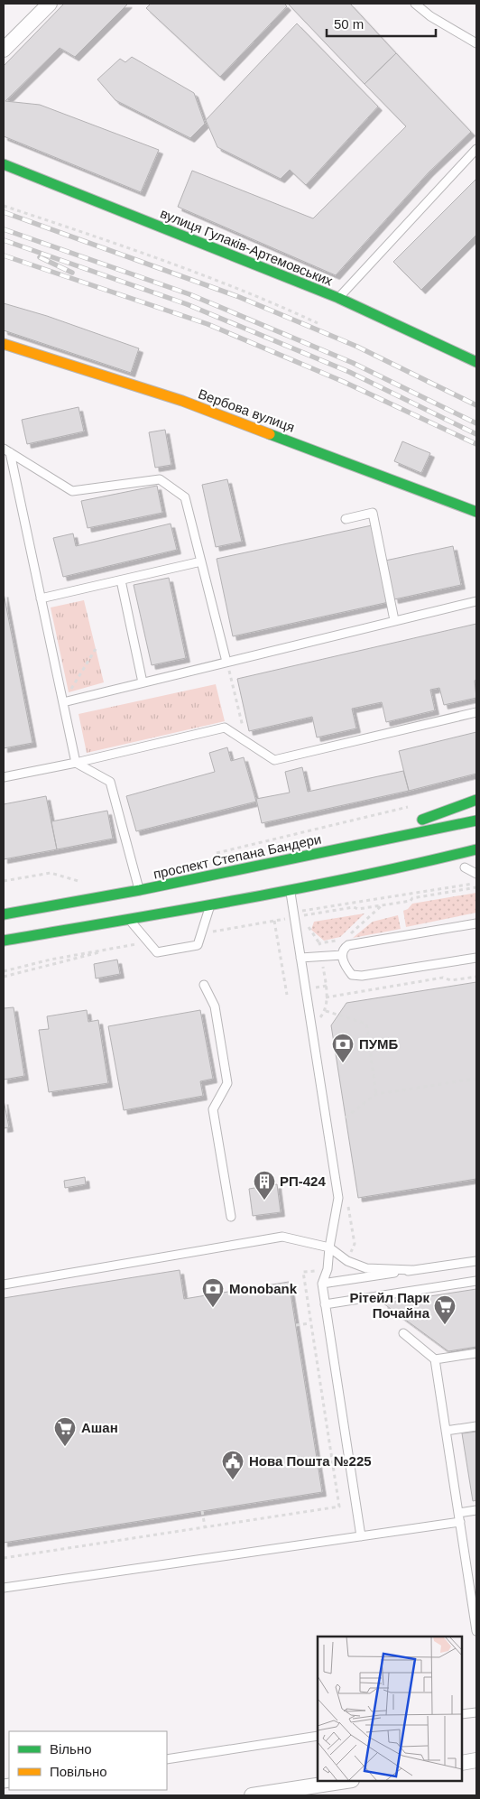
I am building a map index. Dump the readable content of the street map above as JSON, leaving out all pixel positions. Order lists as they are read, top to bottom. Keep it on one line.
{"streets":{"main road":["вулиця Гулаків-Артемовських","Вербова вулиця","проспект Степана Бандери"]},"places":{"bank":["ПУМБ","Monobank"],"building":["РП-424"],"supermarket":["Рітейл Парк Почайна","Ашан"],"public building":["Нова Пошта №225"]},"legend":["Вільно","Повільно"],"scale_bar":"50 m"}
